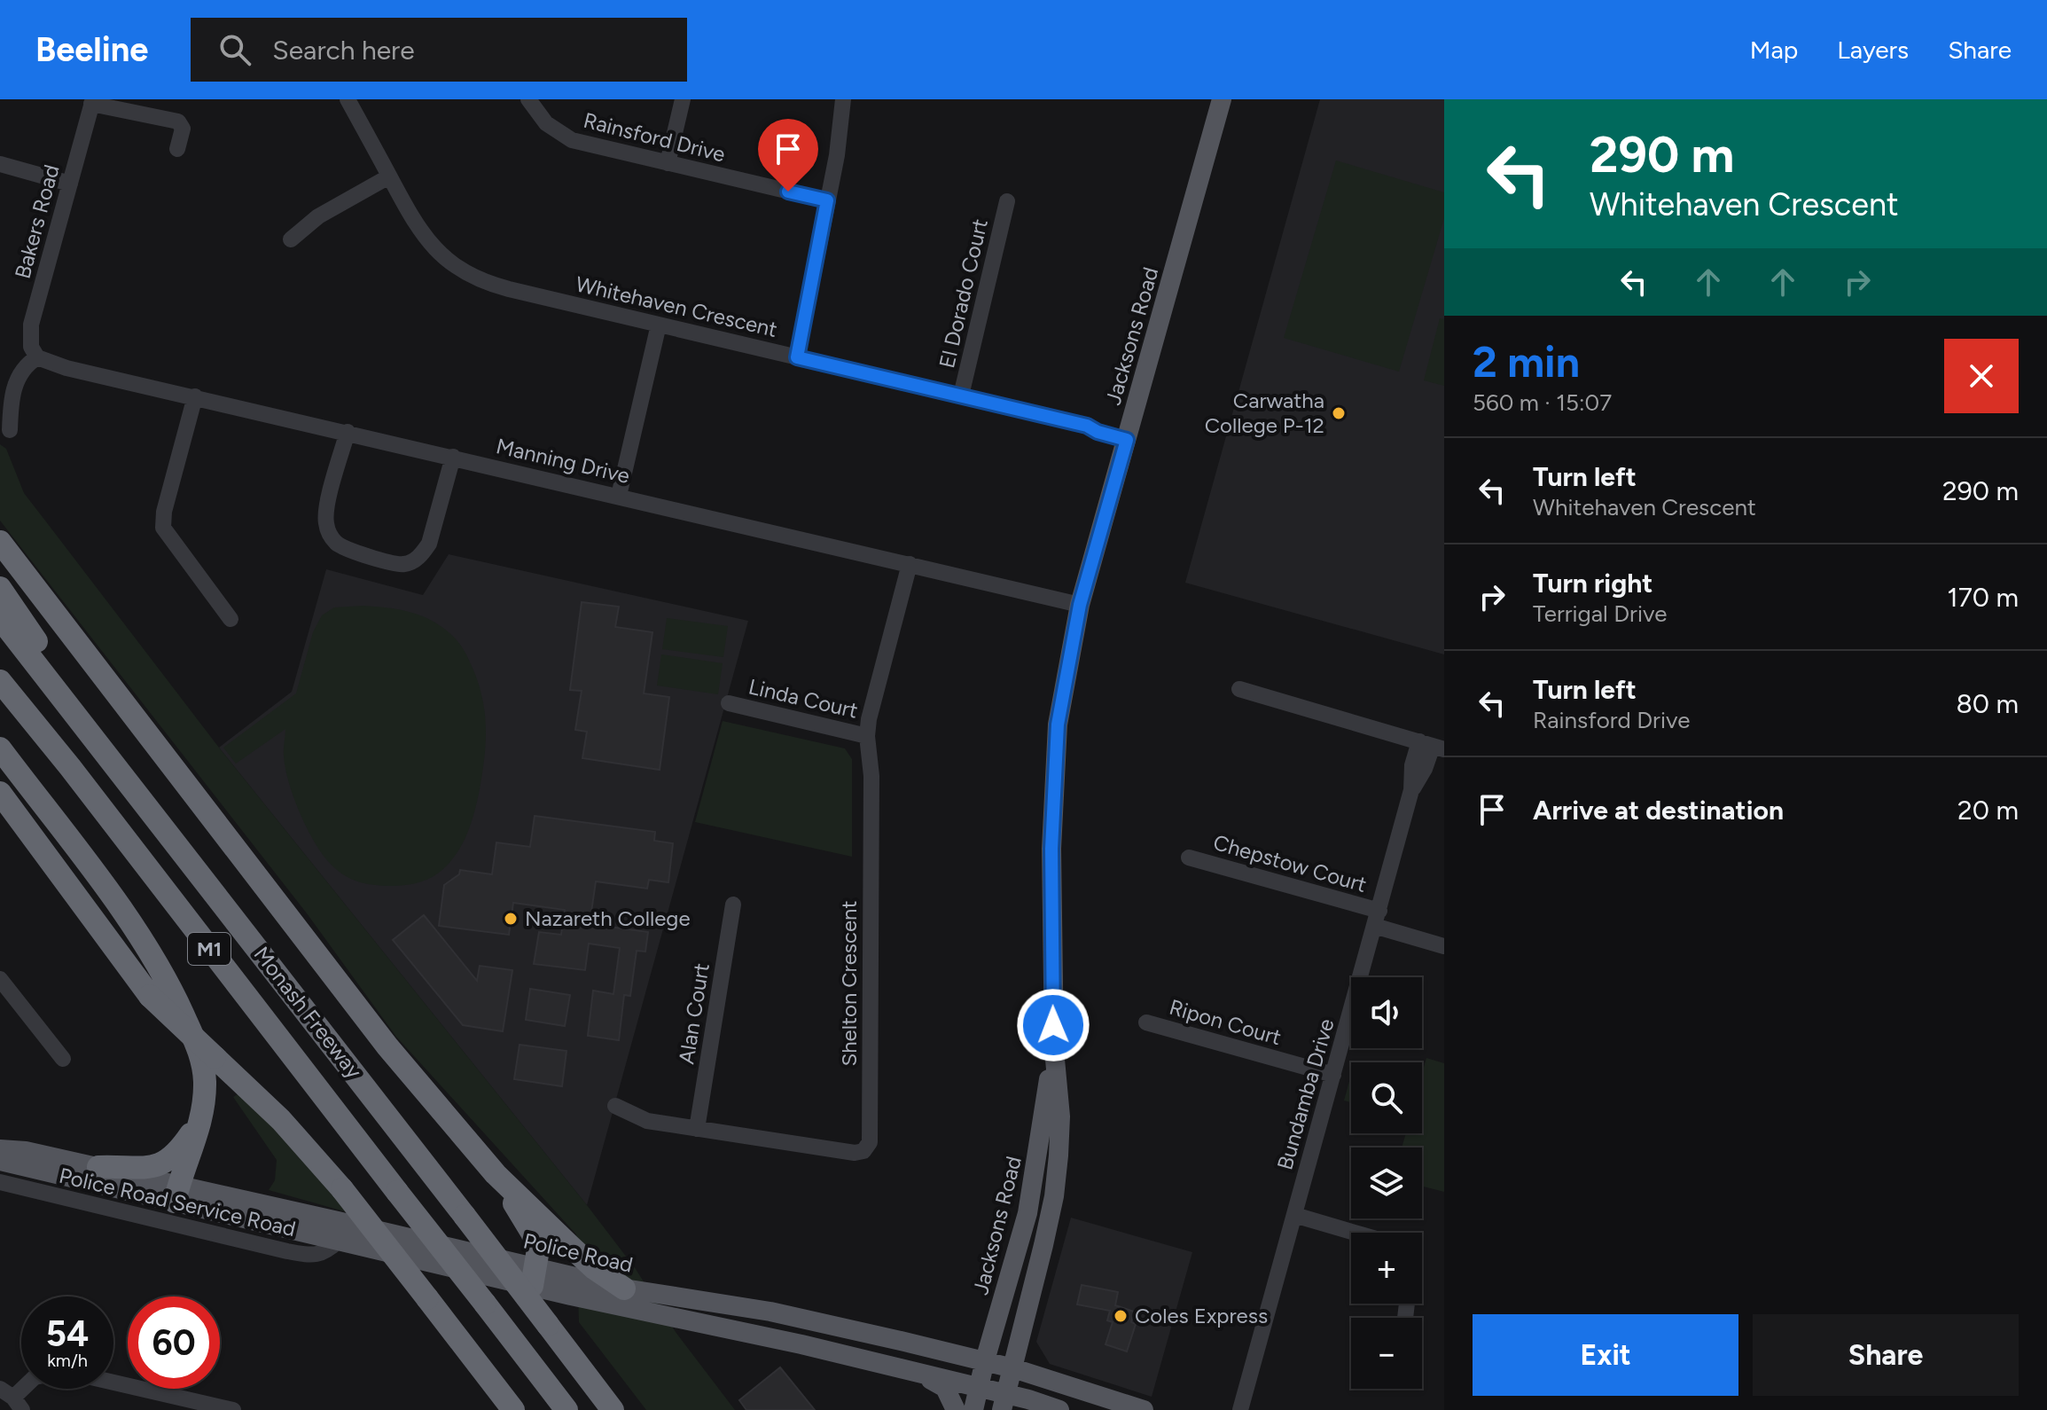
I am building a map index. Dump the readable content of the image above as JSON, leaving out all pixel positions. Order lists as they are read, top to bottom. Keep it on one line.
{"streets":{"highway":["M1","Monash Freeway"],"main road":["Jacksons Road","Police Road"],"street":["Rainsford Drive","Bakers Road","El Dorado Court","Whitehaven Crescent","Manning Drive","Linda Court","Chepstow Court","Shelton Crescent","Alan Court","Ripon Court","Bundamba Drive","Police Road Service Road"]},"crossings":[["Bakers Road","Manning Drive"],["El Dorado Court","Whitehaven Crescent"],["Whitehaven Crescent","Jacksons Road"],["Jacksons Road","Manning Drive"],["Jacksons Road","Police Road"],["Manning Drive","Shelton Crescent"],["Linda Court","Shelton Crescent"],["Chepstow Court","Bundamba Drive"],["Shelton Crescent","Alan Court"],["Ripon Court","Bundamba Drive"],["Police Road Service Road","Police Road"]],"places":["Carwatha College P-12","Nazareth College","Coles Express"],"page":{"header":"Beeline","search":"Search here","nav":["Map","Layers","Share"],"turn":["290 m","Whitehaven Crescent"],"heading":["2 min","560 m · 15:07"],"list":[{"name":"Turn left","note":"Whitehaven Crescent","value":"290 m"},{"name":"Turn right","note":"Terrigal Drive","value":"170 m"},{"name":"Turn left","note":"Rainsford Drive","value":"80 m"},{"name":"Arrive at destination","value":"20 m"}],"map_buttons":["+","−"],"speed":"54 km/h","limit":"60","buttons":["Exit","Share"]}}
